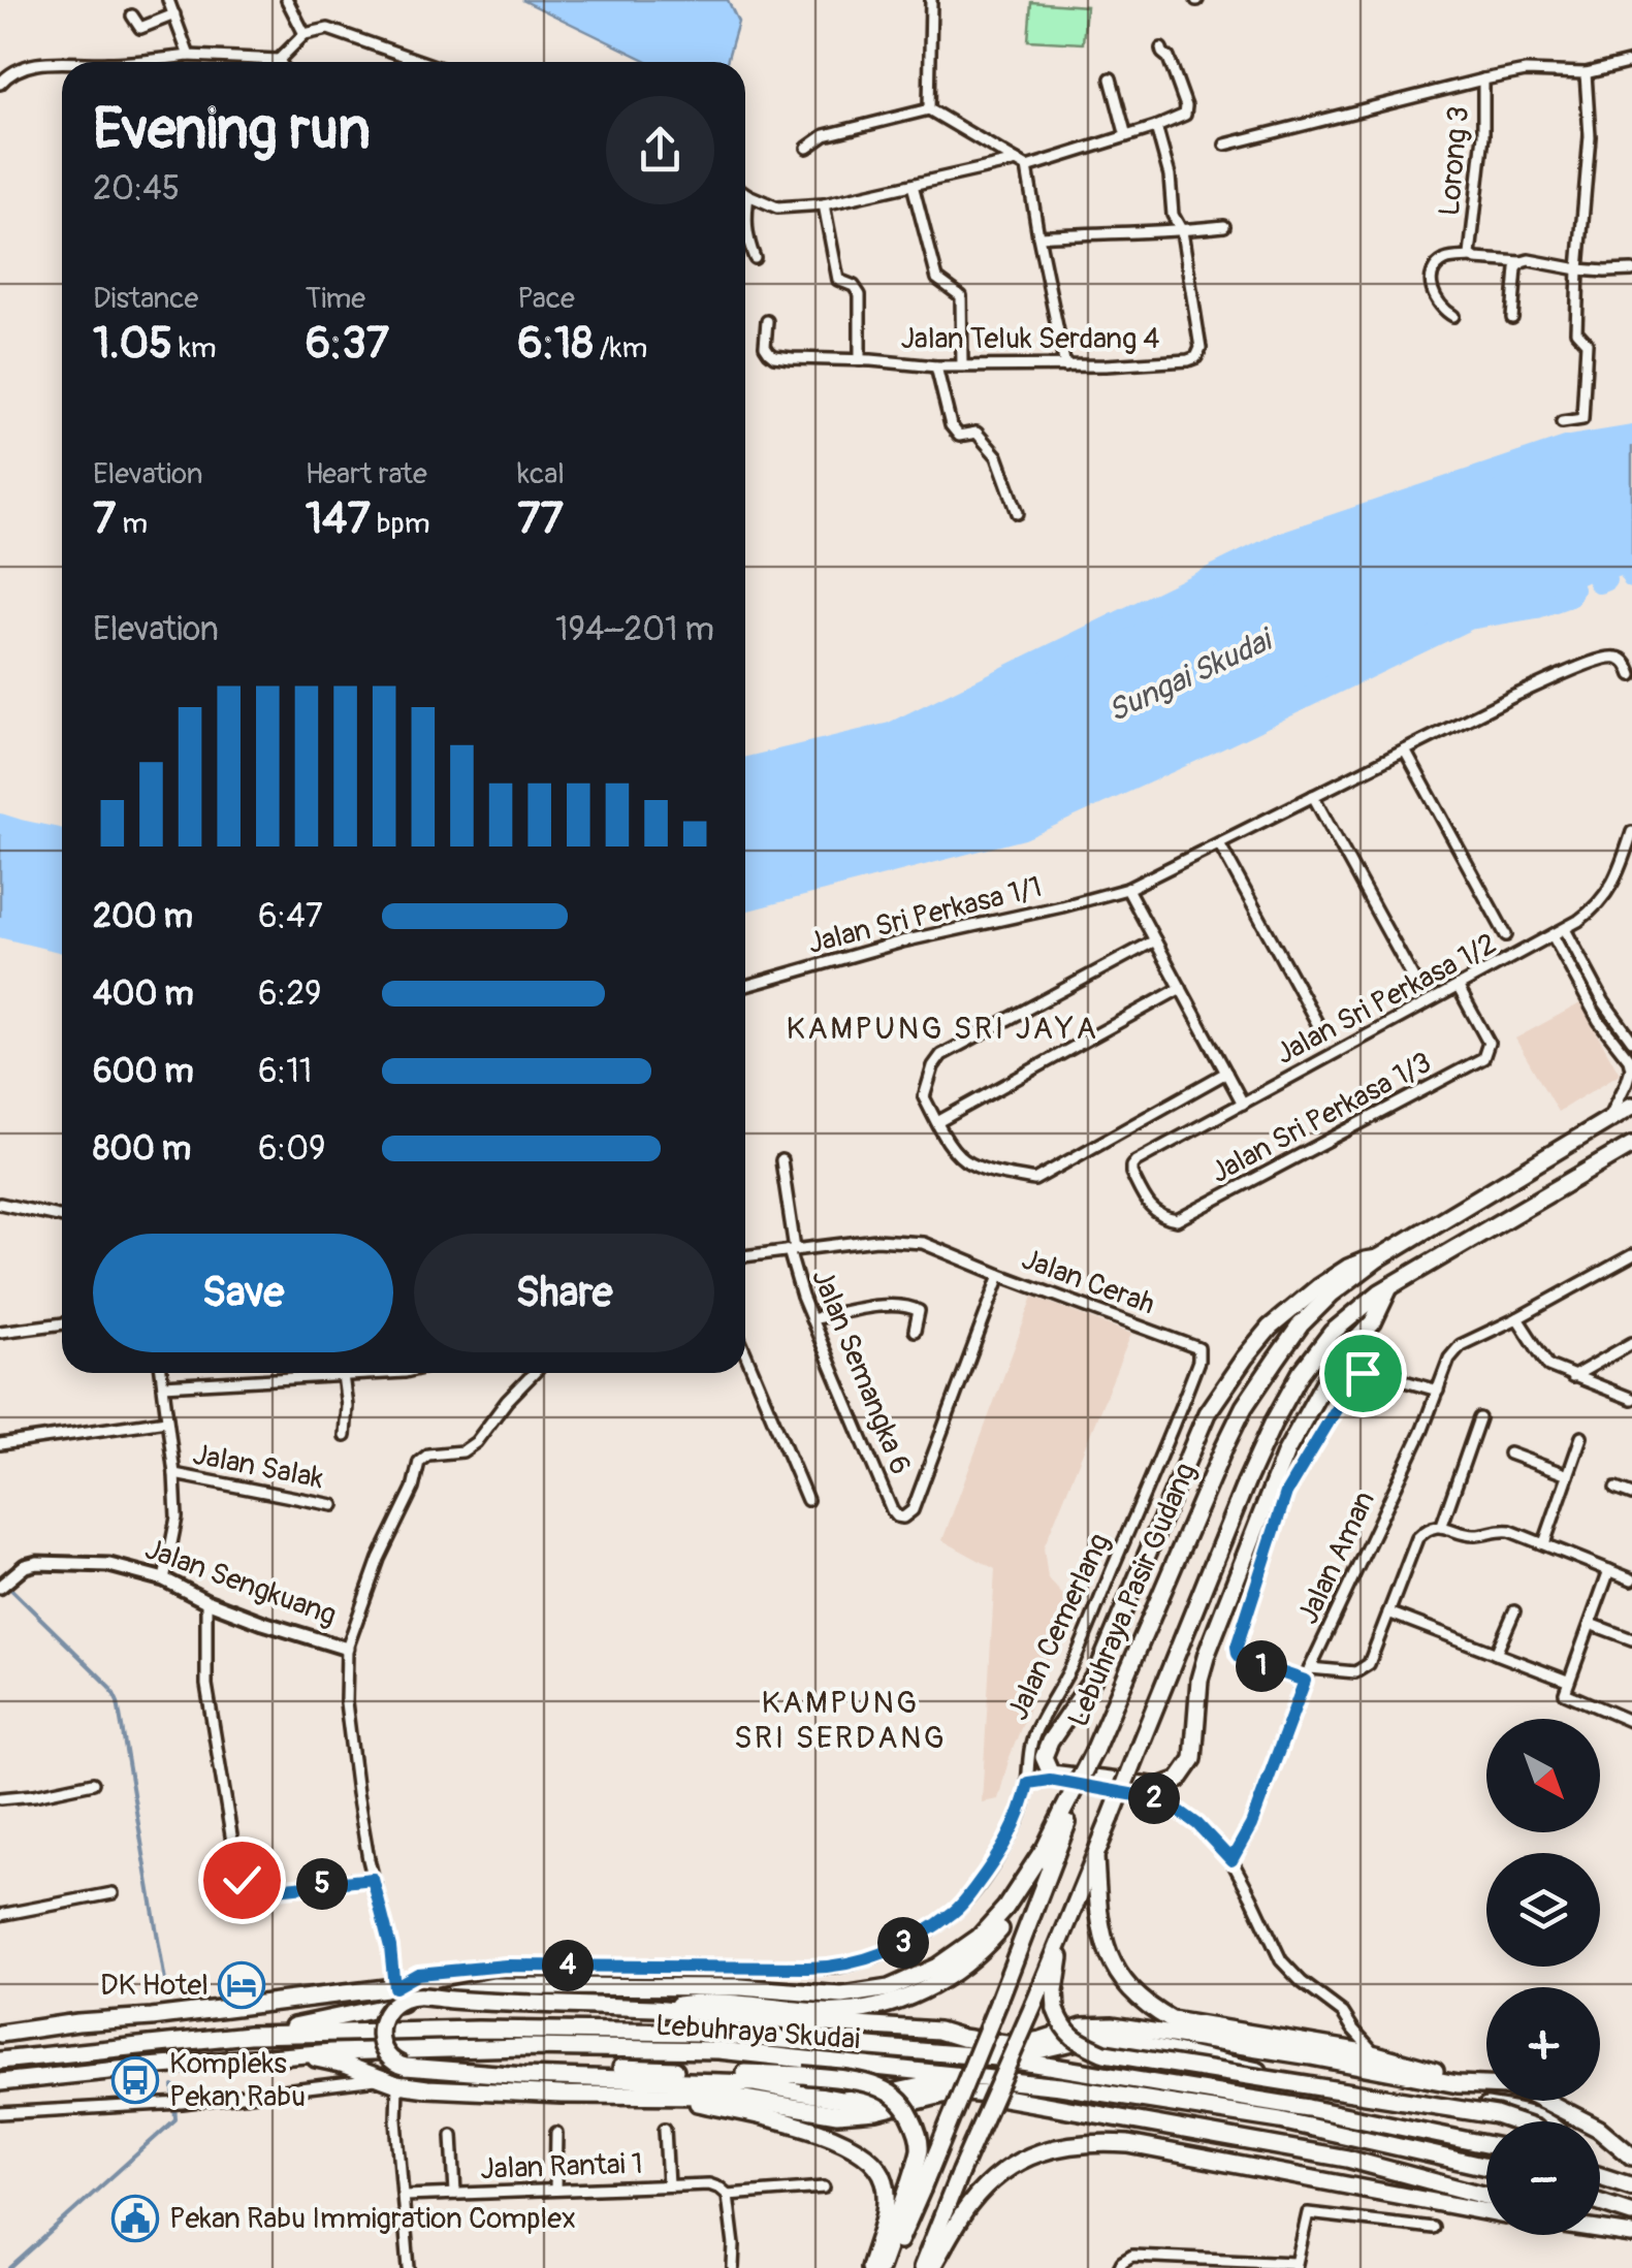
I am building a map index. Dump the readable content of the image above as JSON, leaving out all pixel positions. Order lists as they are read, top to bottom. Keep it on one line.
{"streets":{"highway":["Lebuhraya Pasir Gudang","Lebuhraya Skudai"],"street":["Lorong 3","Jalan Teluk Serdang 4","Jalan Sri Perkasa 1/1","Jalan Sri Perkasa 1/2","Jalan Sri Perkasa 1/3","Jalan Cerah","Jalan Semangka 6","Jalan Salak","Jalan Aman","Jalan Sengkuang","Jalan Cemerlang","Jalan Rantai 1"]},"crossings":[["Jalan Sri Perkasa 1/2","Jalan Sri Perkasa 1/3"],["Jalan Cerah","Jalan Semangka 6"],["Jalan Cerah","Jalan Cemerlang"]],"districts":["KAMPUNG SRI JAYA","KAMPUNG SRI SERDANG"],"water":["Sungai Skudai"],"places":{"hotel":["DK Hotel"],"bus stop":["Kompleks Pekan Rabu"],"public building":["Pekan Rabu Immigration Complex"]},"north":"bottom right","page":{"heading":["Evening run","20:45"],"stats":[["Distance","1.05 km"],["Time","6:37"],["Pace","6:18 /km"],["Elevation","7 m"],["Heart rate","147 bpm"],["kcal","77"]],"chart":["Elevation","194–201 m"],"list":[{"name":"200 m","note":"6:47"},{"name":"400 m","note":"6:29"},{"name":"600 m","note":"6:11"},{"name":"800 m","note":"6:09"}],"buttons":["Save","Share"],"pins":["1","2","5","3","4"],"map_buttons":["+","−"]}}
